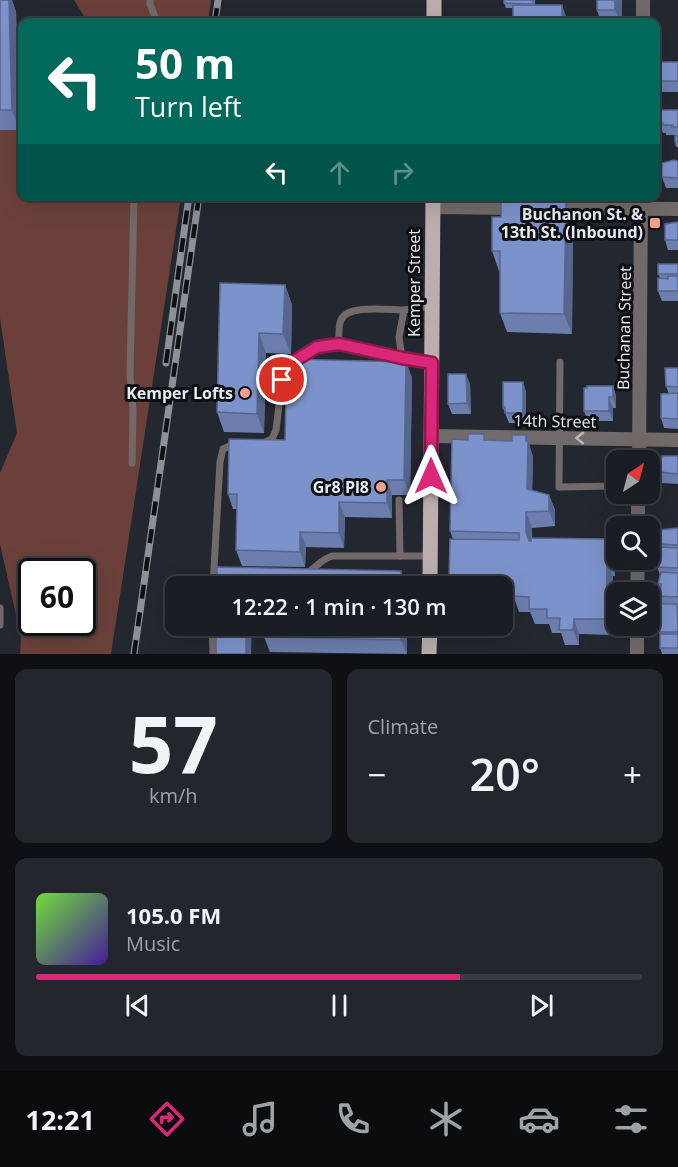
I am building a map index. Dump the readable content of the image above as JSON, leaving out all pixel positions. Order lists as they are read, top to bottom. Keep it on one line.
{"streets":{"main road":["Kemper Street"],"street":["Buchanan Street","14th Street"]},"crossings":[["Kemper Street","14th Street"],["Buchanan Street","14th Street"]],"places":{"transit":["Buchanon St. & 13th St. (Inbound)"],"other":["Kemper Lofts","Gr8 Pl8"]},"north":"top right","page":{"turn":["50 m","Turn left"],"limit":"60","trip":"12:22 · 1 min · 130 m","tile":[["57","km/h"],"Climate"],"heat":["−","20°","+"],"song":["105.0 FM","Music"],"tabs":"12:21"}}
